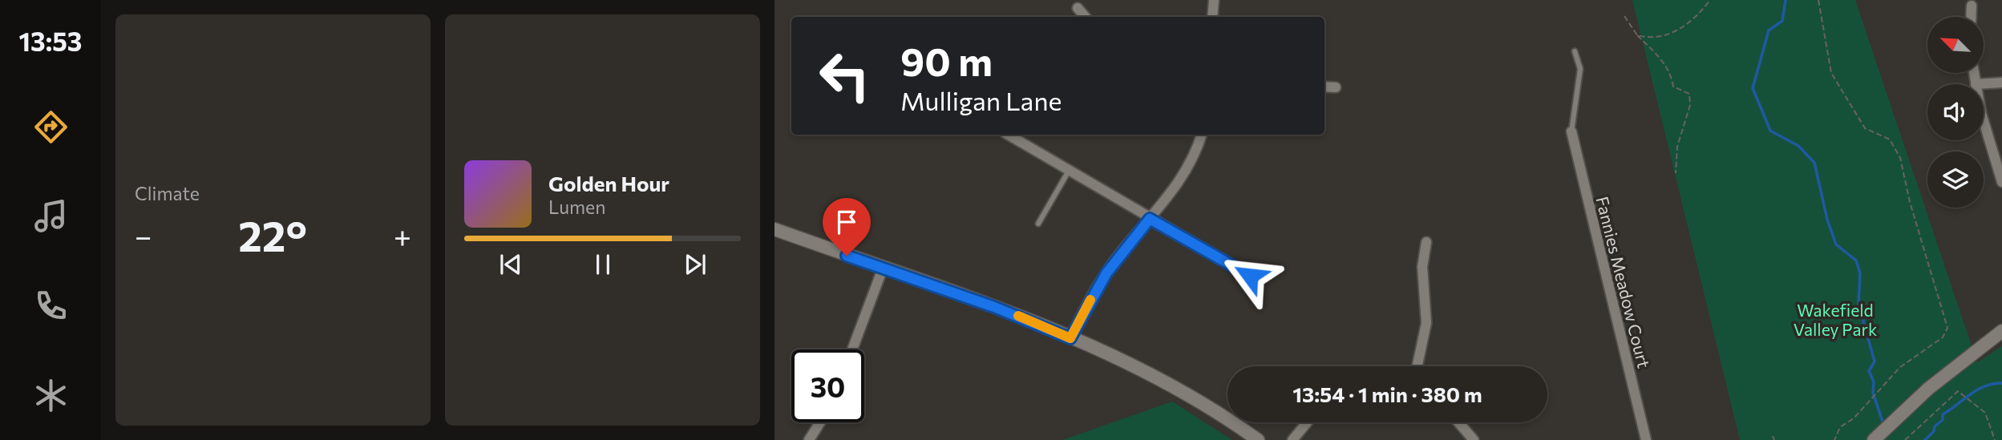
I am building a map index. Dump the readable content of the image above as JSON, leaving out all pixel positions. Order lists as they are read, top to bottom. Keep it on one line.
{"streets":{"street":["Fannies Meadow Court"]},"parks":["Wakefield Valley Park"],"north":"top left","page":{"tabs":"13:53","tile":"Climate","turn":["90 m","Mulligan Lane"],"song":["Golden Hour","Lumen"],"heat":["−","22°","+"],"limit":"30","trip":"13:54 · 1 min · 380 m"}}
